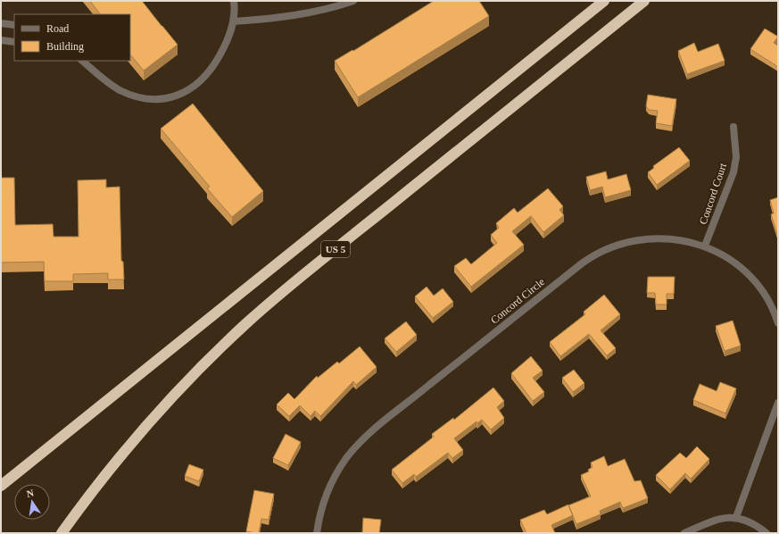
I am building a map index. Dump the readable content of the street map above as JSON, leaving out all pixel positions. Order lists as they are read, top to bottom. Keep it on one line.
{"streets":{"highway":["US 5"],"street":["Concord Court","Concord Circle"]},"crossings":[["Concord Court","Concord Circle"]],"legend":["Road","Building"],"north":"top"}
